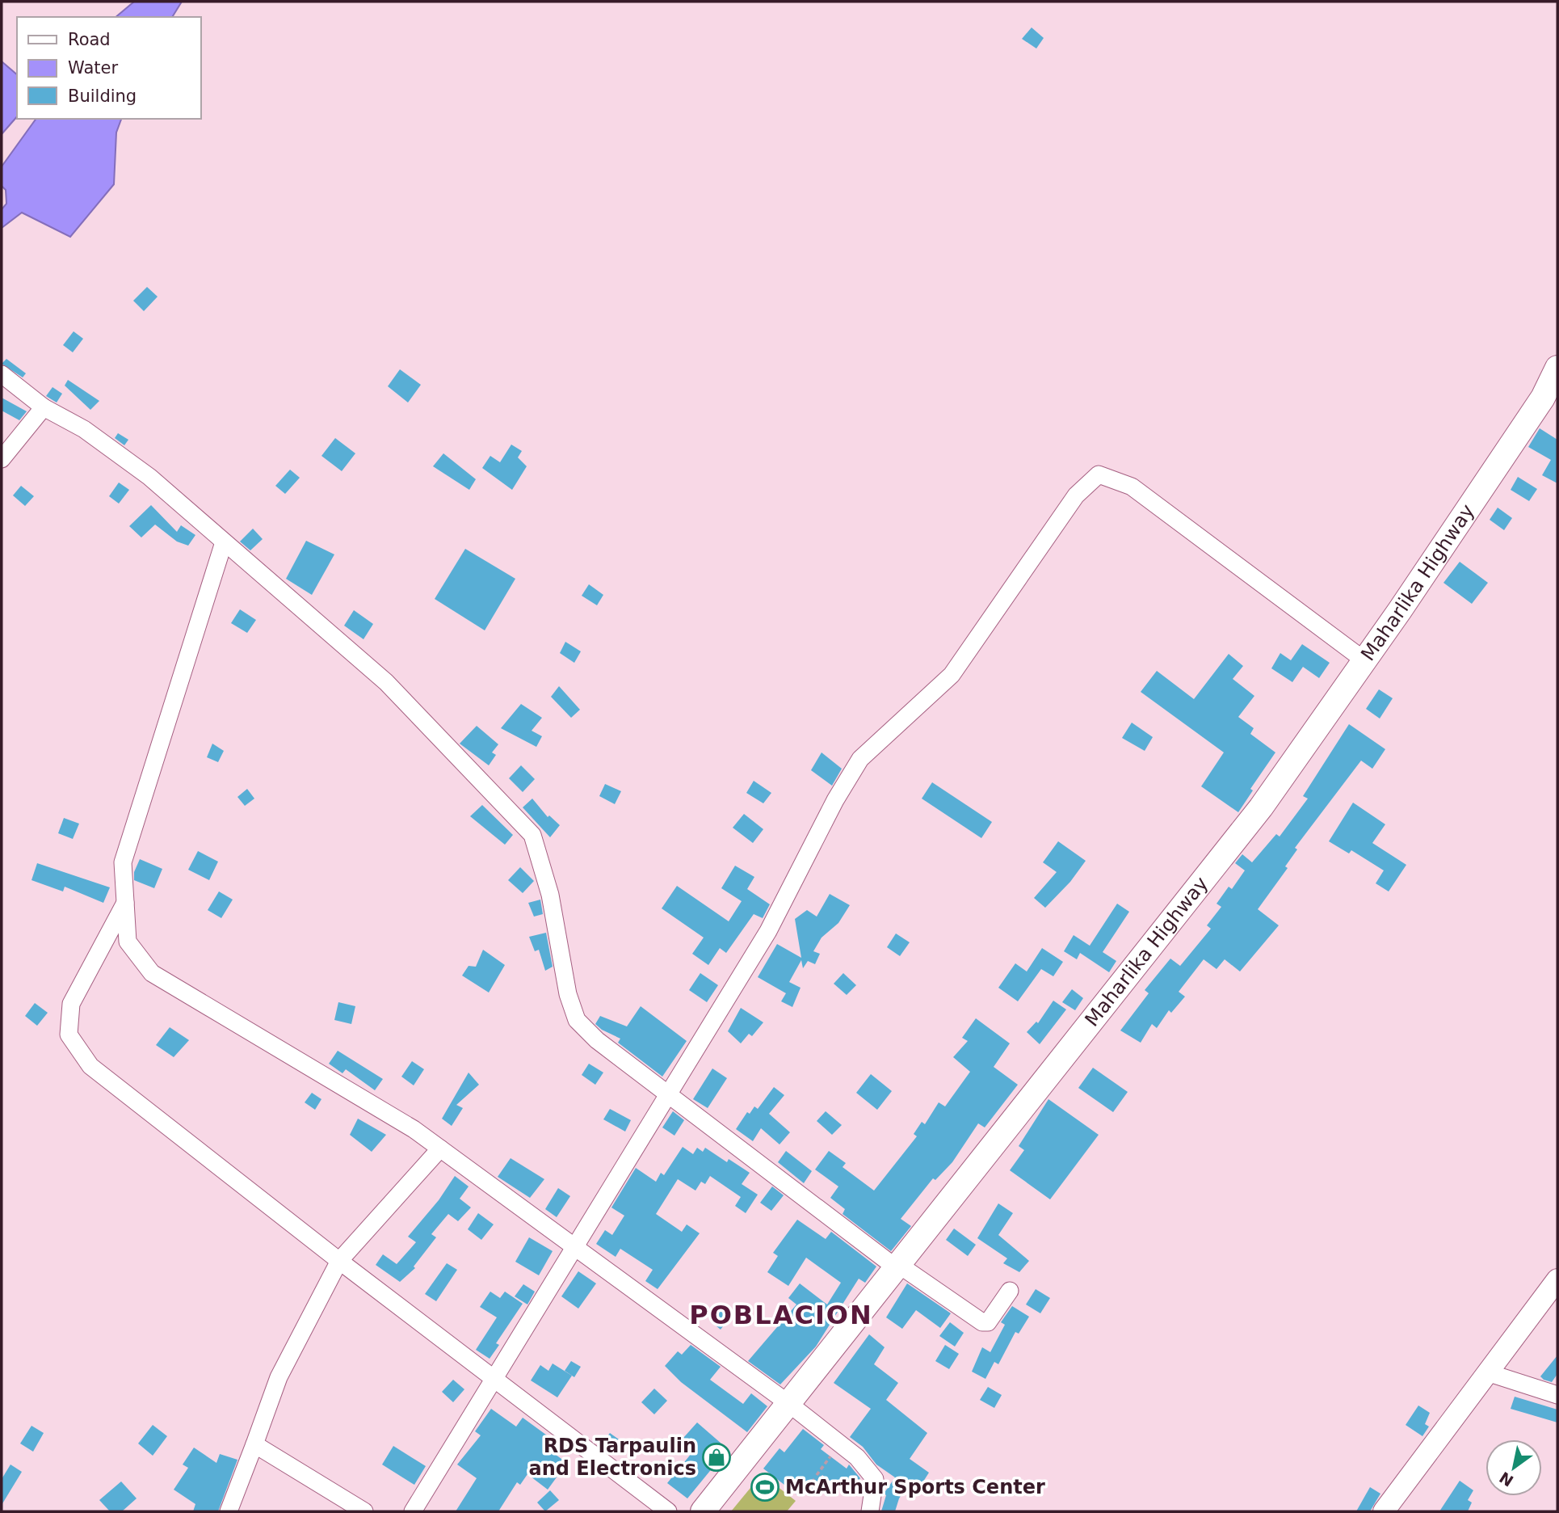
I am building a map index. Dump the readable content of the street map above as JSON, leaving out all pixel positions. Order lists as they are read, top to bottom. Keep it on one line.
{"streets":{"highway":["Maharlika Highway"]},"districts":["POBLACION"],"places":{"shop":["RDS Tarpaulin and Electronics"],"sports":["McArthur Sports Center"]},"legend":["Road","Water","Building"],"north":"bottom left"}
